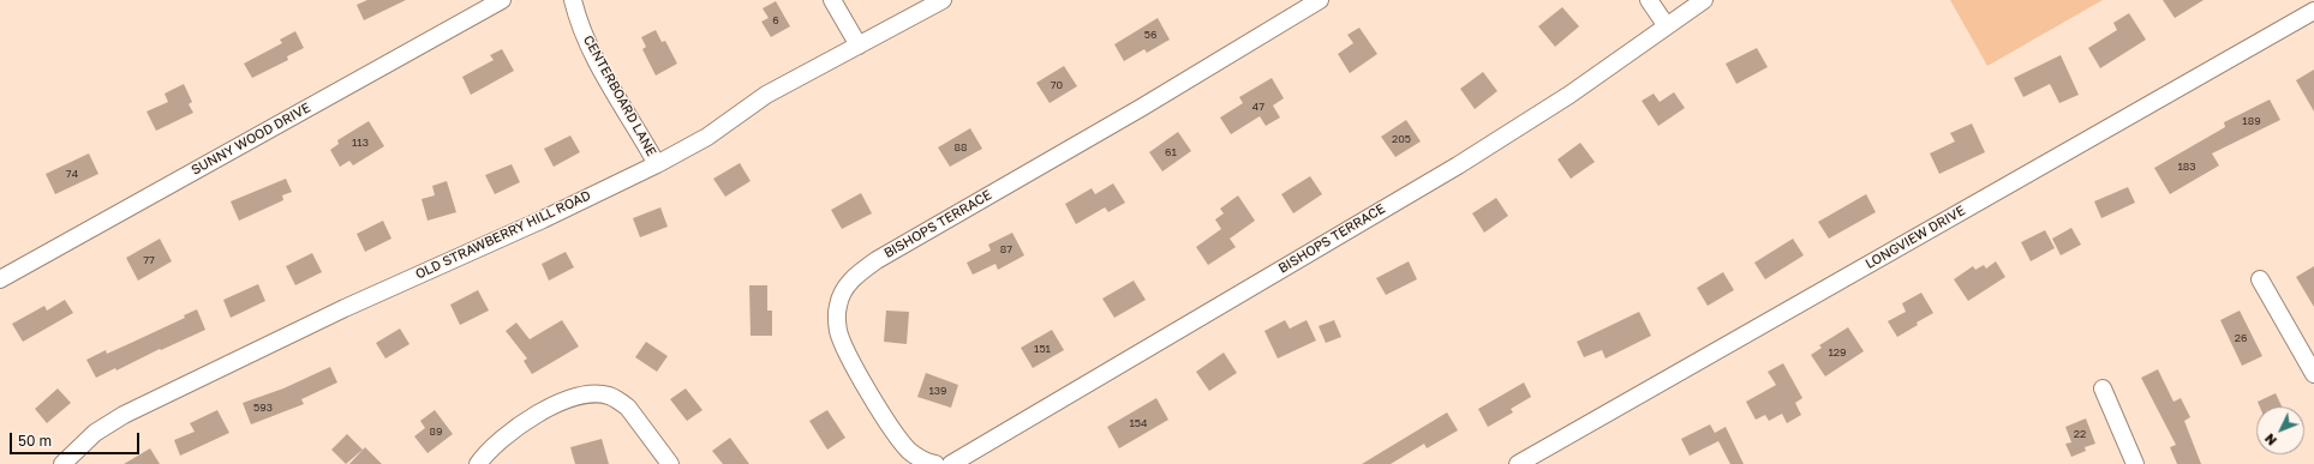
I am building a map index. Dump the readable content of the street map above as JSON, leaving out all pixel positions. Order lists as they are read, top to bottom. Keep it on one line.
{"streets":{"street":["CENTERBOARD LANE","SUNNY WOOD DRIVE","BISHOPS TERRACE","OLD STRAWBERRY HILL ROAD","LONGVIEW DRIVE"]},"crossings":[["CENTERBOARD LANE","OLD STRAWBERRY HILL ROAD"]],"house_numbers":["6","56","70","47","189","205","113","88","61","183","74","87","77","26","151","129","139","593","154","89","22"],"scale_bar":"50 m","north":"bottom left"}
